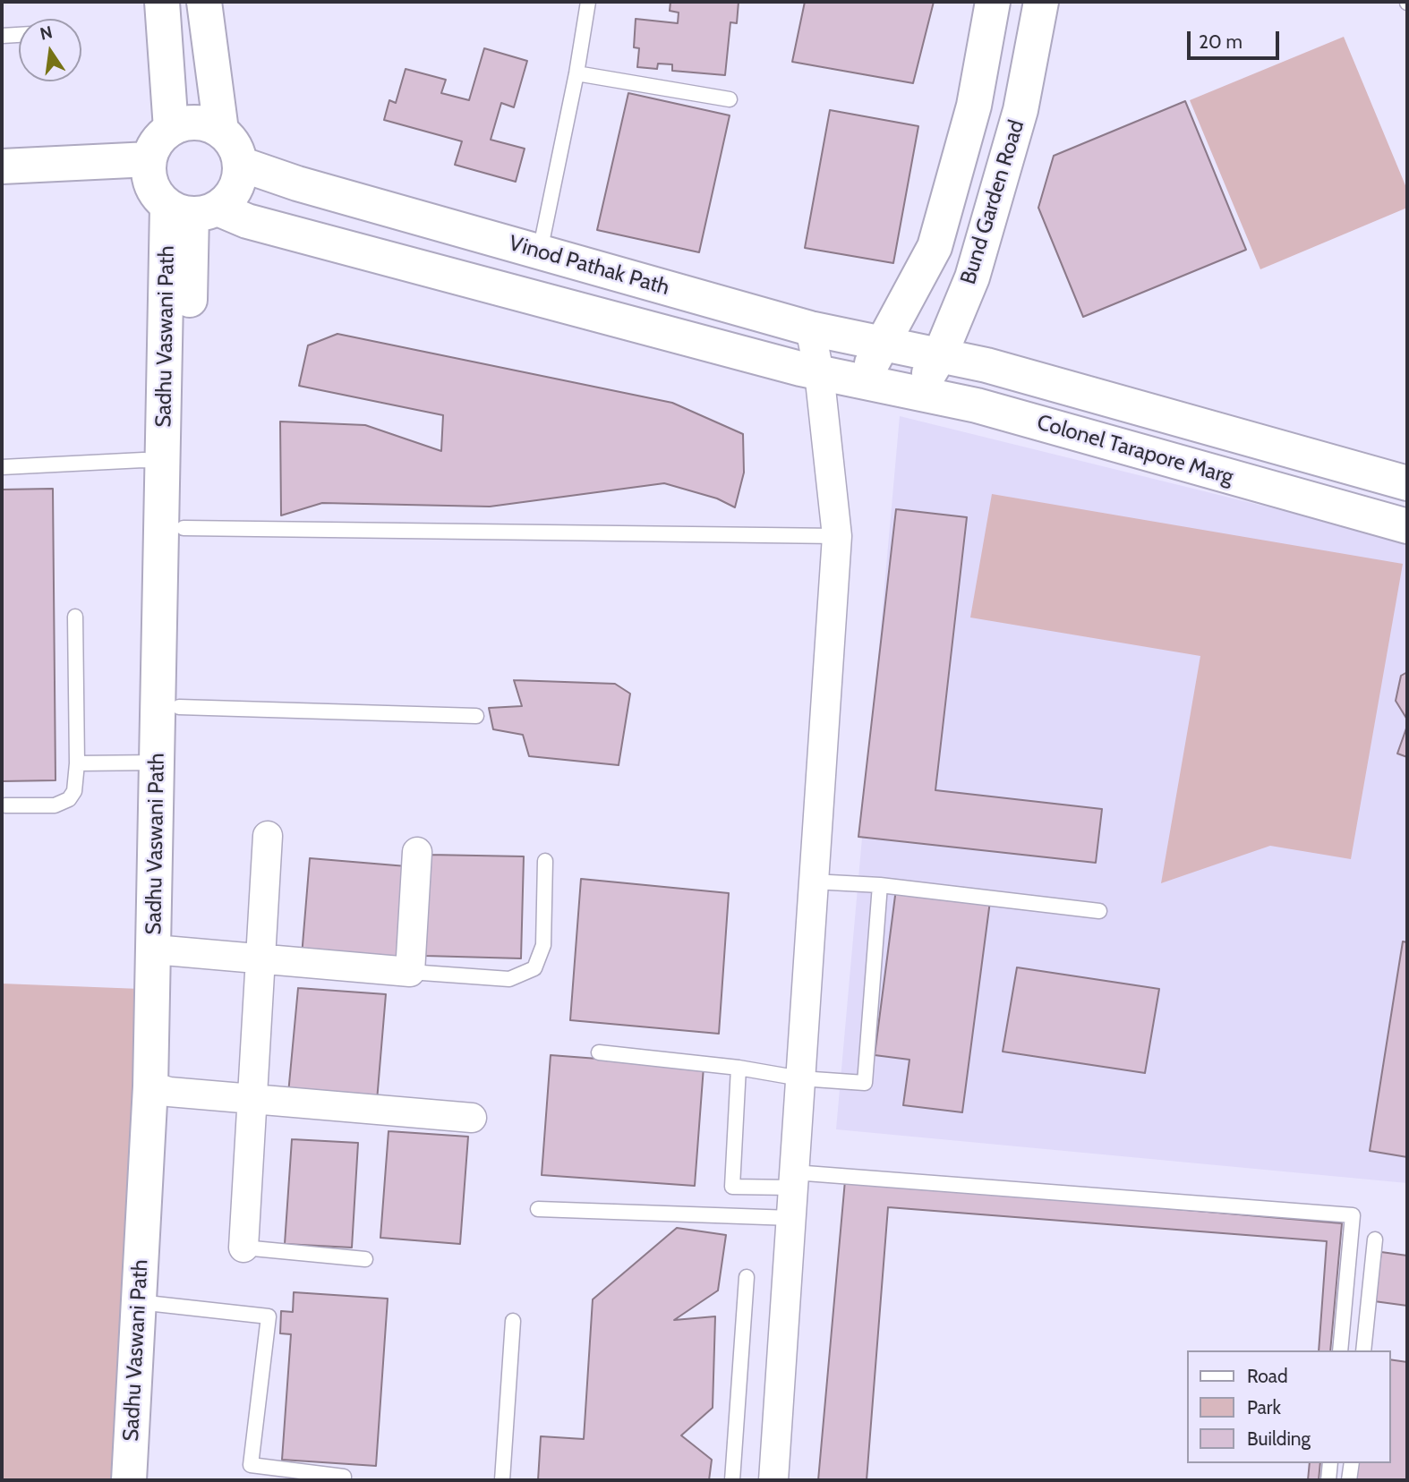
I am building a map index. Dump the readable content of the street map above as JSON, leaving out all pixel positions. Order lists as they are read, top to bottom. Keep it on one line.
{"streets":{"main road":["Bund Garden Road","Vinod Pathak Path","Sadhu Vaswani Path","Colonel Tarapore Marg"]},"crossings":[["Bund Garden Road","Vinod Pathak Path"],["Bund Garden Road","Colonel Tarapore Marg"],["Vinod Pathak Path","Sadhu Vaswani Path"],["Vinod Pathak Path","Colonel Tarapore Marg"]],"legend":["Road","Park","Building"],"scale_bar":"20 m","north":"top"}
